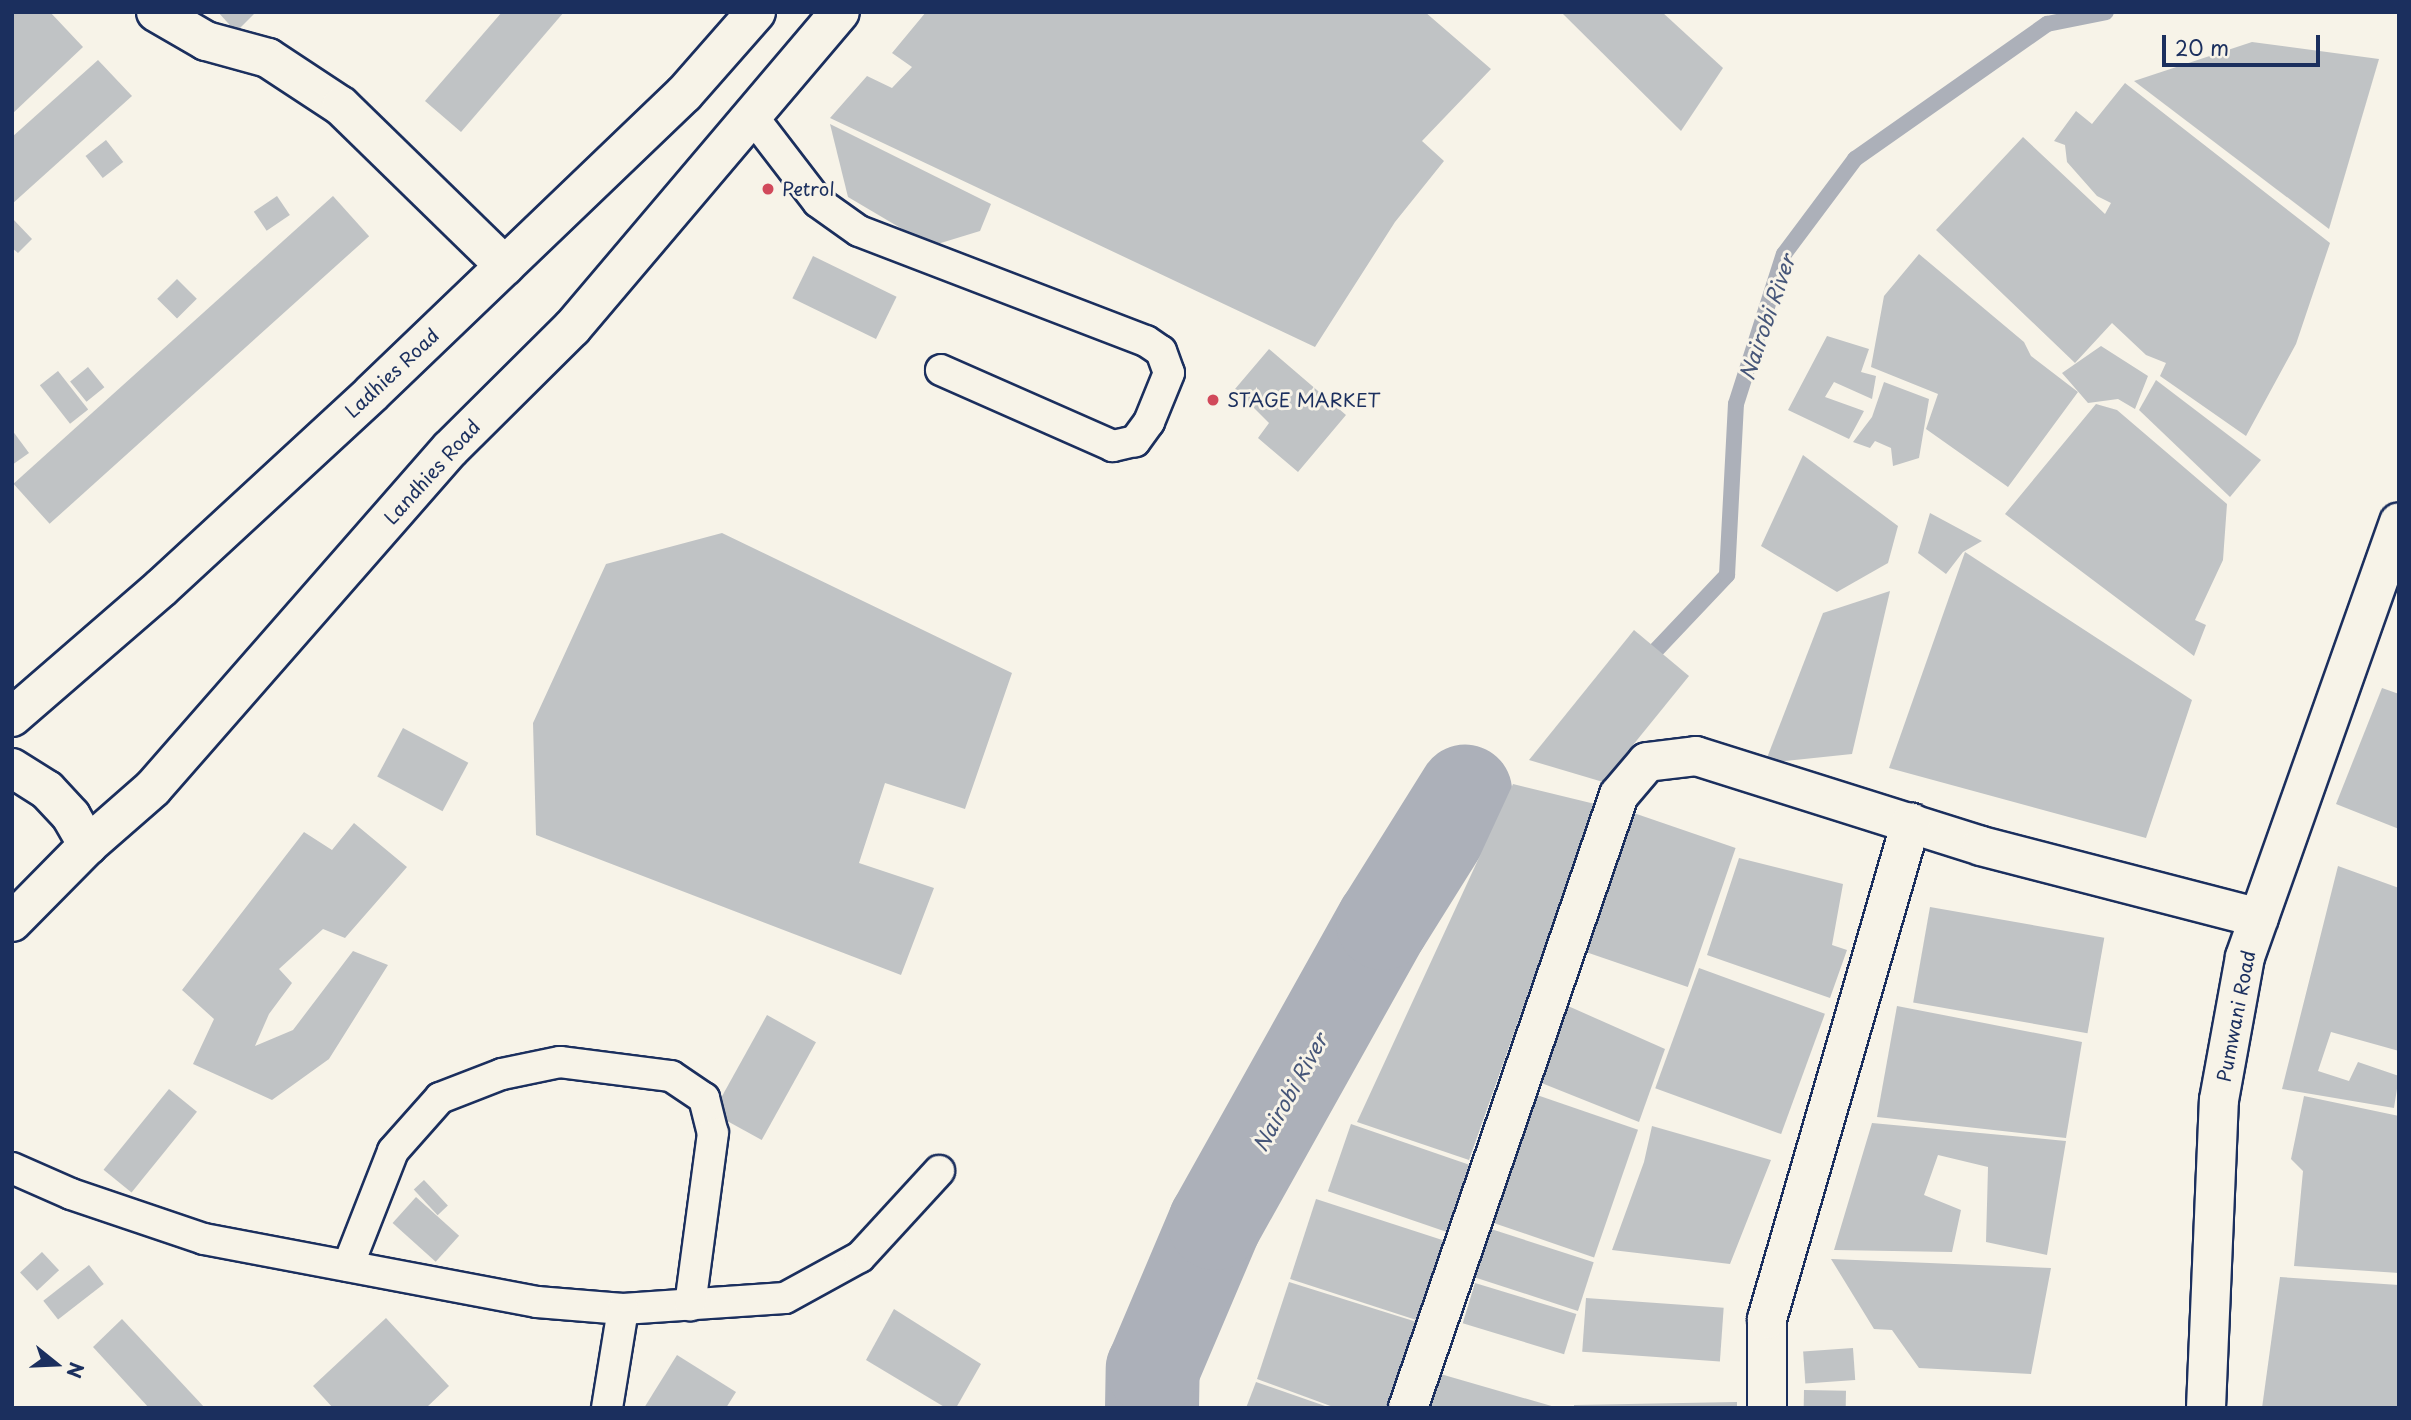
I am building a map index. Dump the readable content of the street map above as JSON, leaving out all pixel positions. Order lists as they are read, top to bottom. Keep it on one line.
{"streets":{"street":["Ladhies Road","Landhies Road","Pumwani Road"]},"water":["Nairobi River"],"places":["Petrol","STAGE MARKET"],"scale_bar":"20 m","north":"right"}
